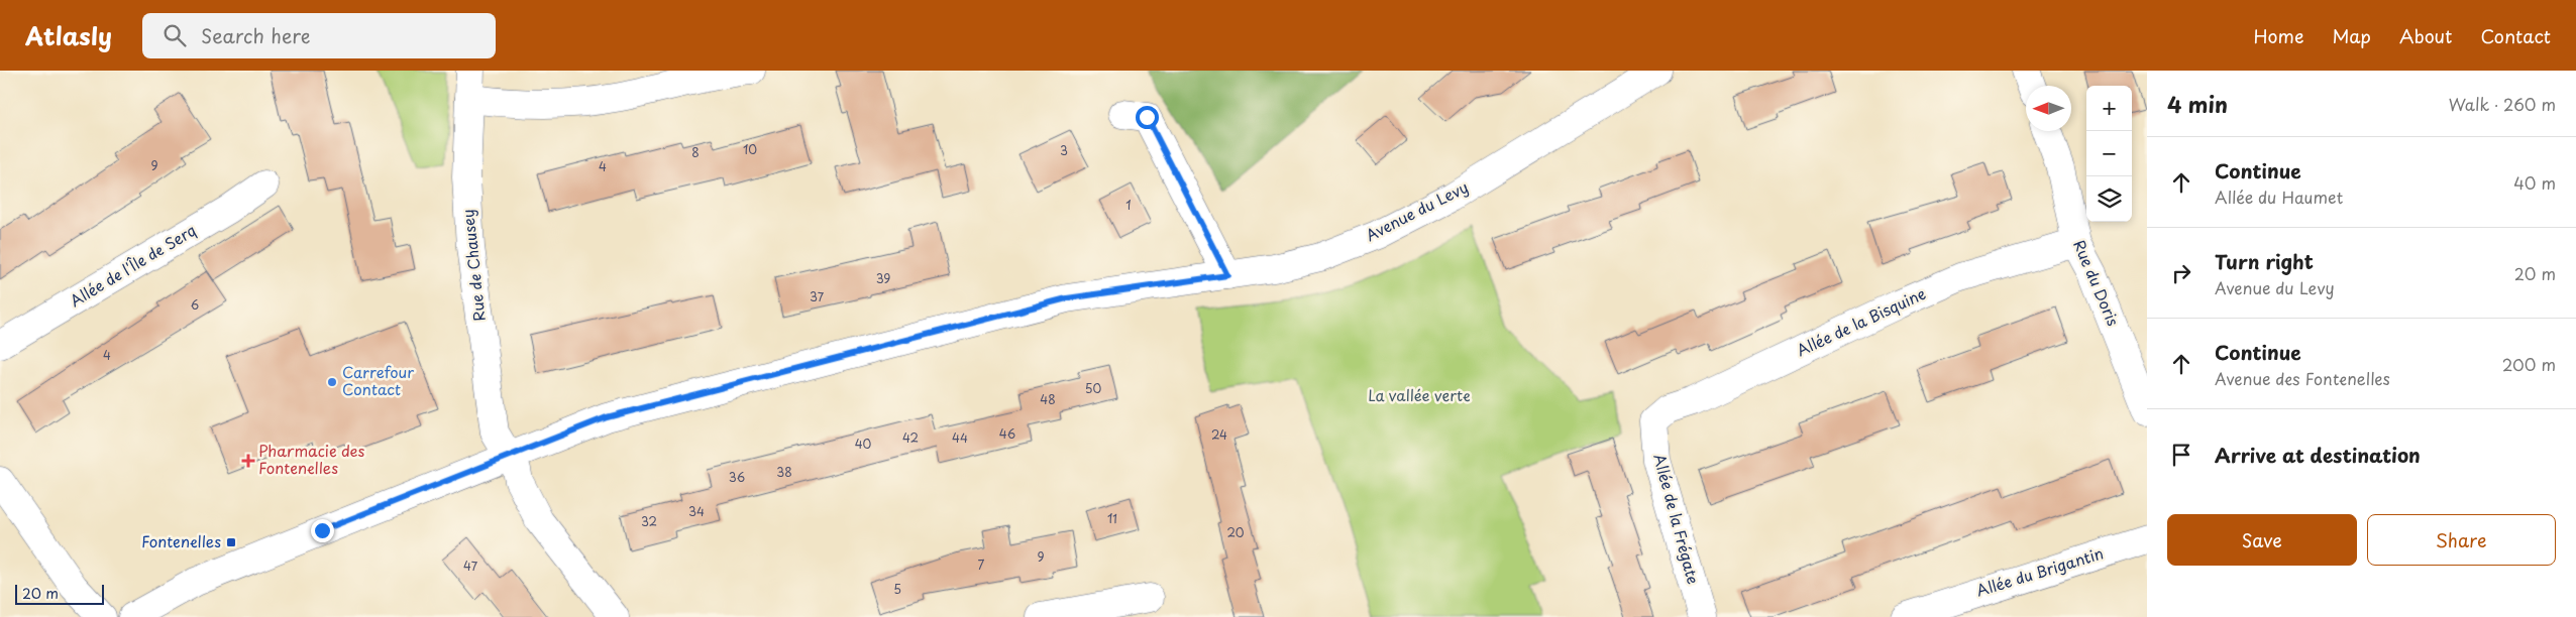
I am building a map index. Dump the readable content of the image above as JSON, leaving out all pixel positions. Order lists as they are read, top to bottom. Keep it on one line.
{"streets":{"street":["Avenue du Levy","Rue de Chausey","Allée de l'Île de Serq","Rue du Doris","Allée de la Bisquine","Allée de la Frégate","Allée du Brigantin"]},"crossings":[["Avenue du Levy","Rue de Chausey"],["Rue du Doris","Allée de la Bisquine"],["Allée de la Bisquine","Allée de la Frégate"]],"parks":["La vallée verte"],"places":{"other":["Carrefour Contact"],"health":["Pharmacie des Fontenelles"],"transit":["Fontenelles"]},"house_numbers":["10","3","8","9","4","1","39","37","6","4","50","48","46","24","42","44","40","38","36","34","11","32","20","9","7","47","5"],"scale_bar":"20 m","north":"left","page":{"header":"Atlasly","search":"Search here","nav":["Home","Map","About","Contact"],"heading":["4 min","Walk · 260 m"],"map_buttons":["+","−"],"list":[["Continue","Allée du Haumet","40 m"],["Turn right","Avenue du Levy","20 m"],["Continue","Avenue des Fontenelles","200 m"],"Arrive at destination"],"buttons":["Save","Share"],"scale":"20 m"}}
